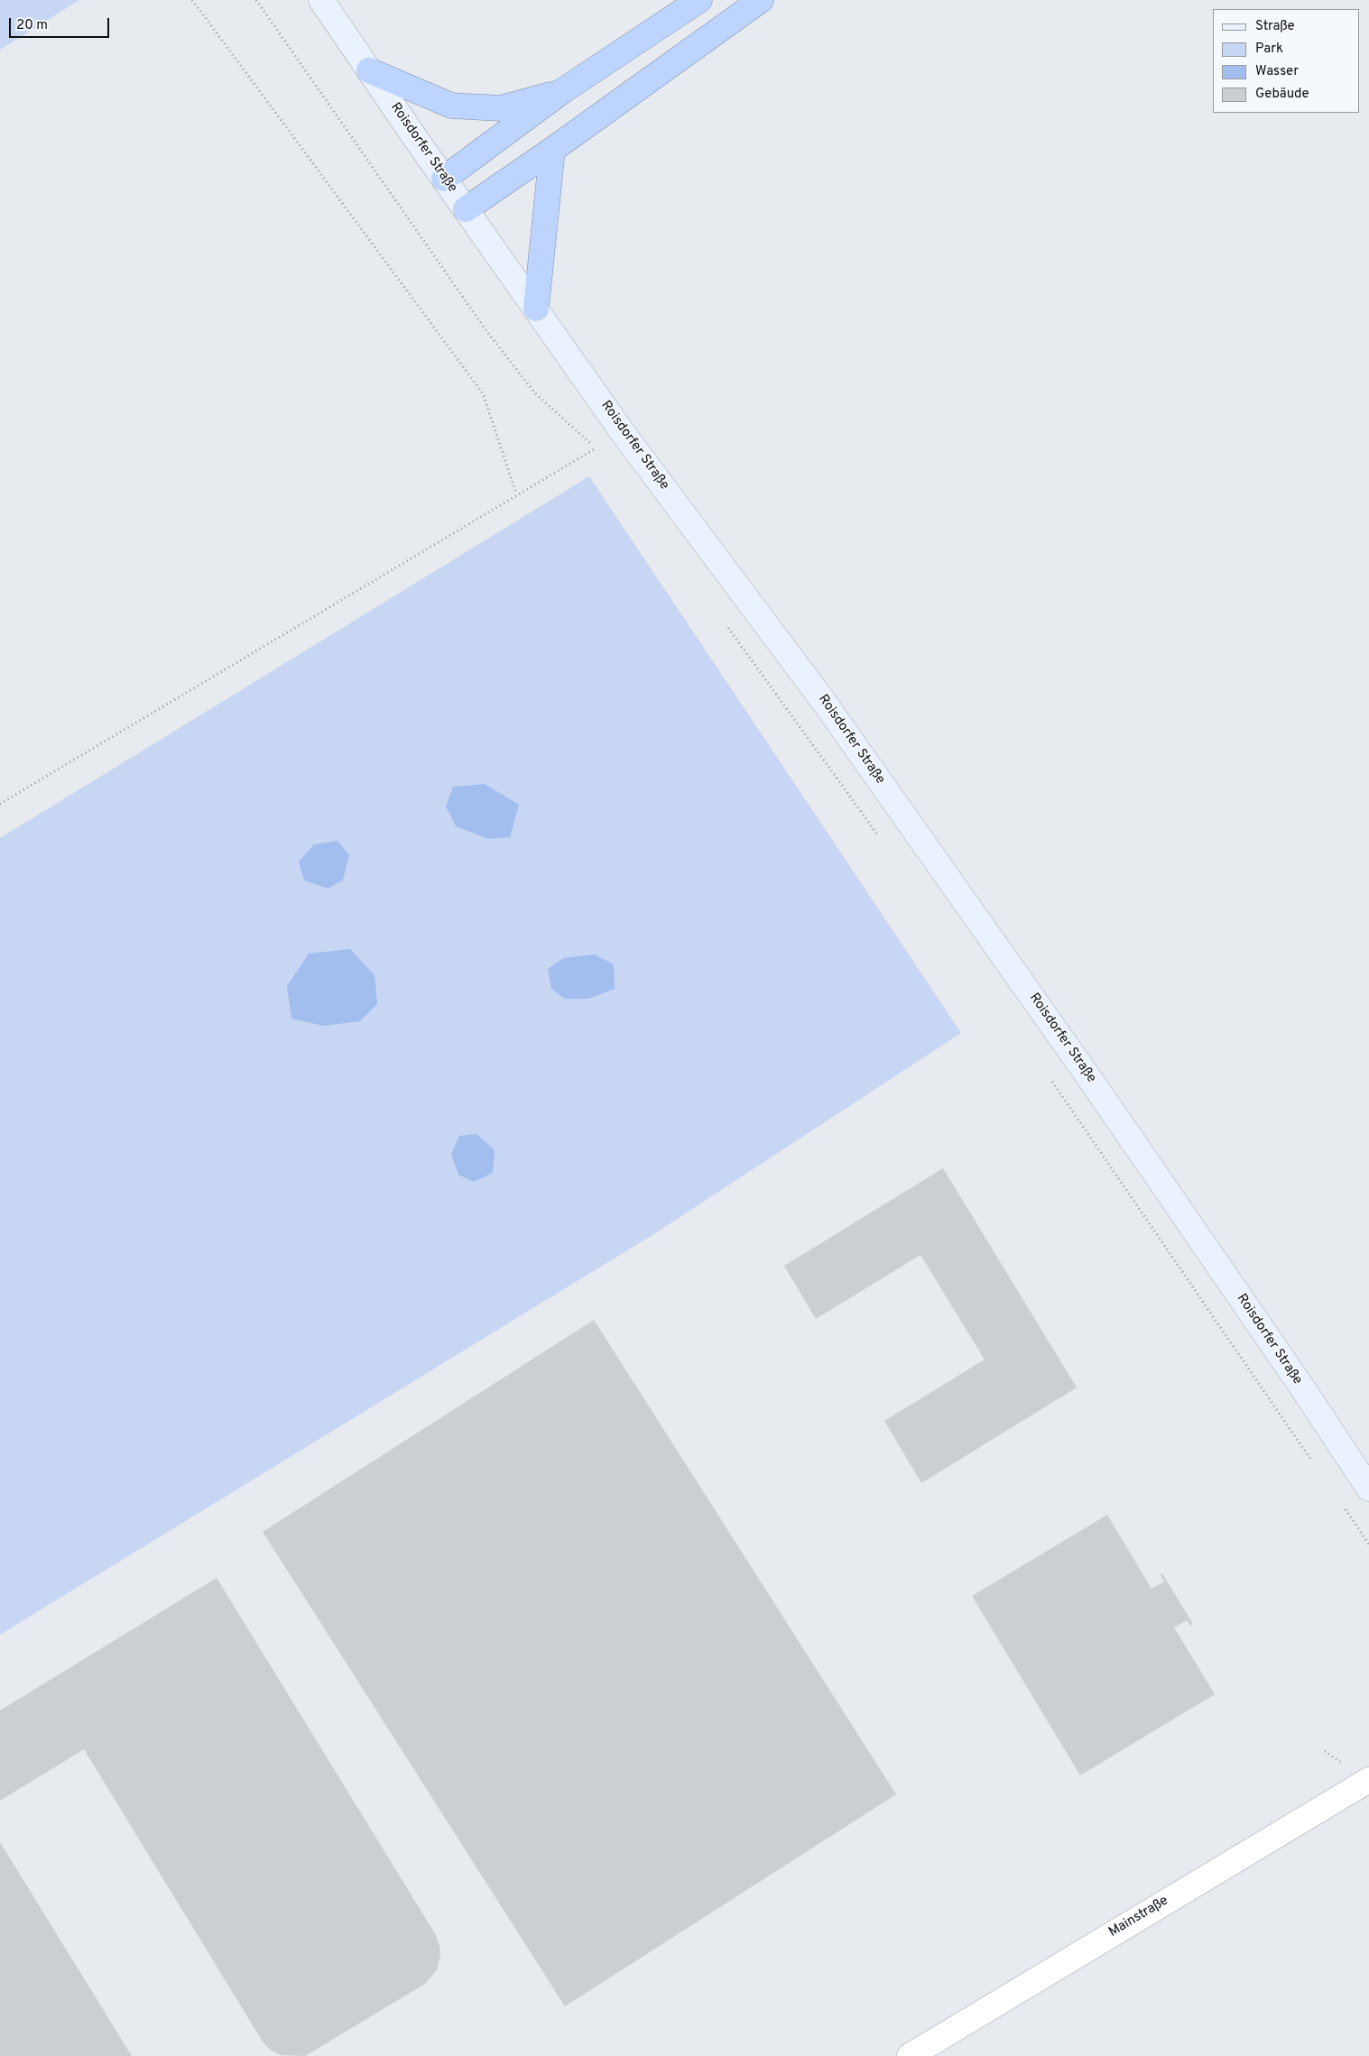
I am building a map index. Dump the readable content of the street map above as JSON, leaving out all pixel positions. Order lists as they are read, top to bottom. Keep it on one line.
{"streets":{"main road":["Roisdorfer Straße"],"street":["Mainstraße"]},"legend":["Straße","Park","Wasser","Gebäude"],"scale_bar":"20 m"}
